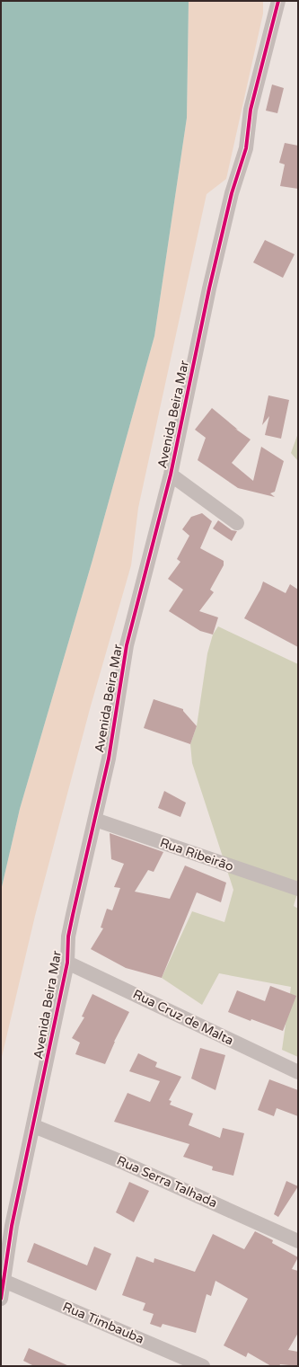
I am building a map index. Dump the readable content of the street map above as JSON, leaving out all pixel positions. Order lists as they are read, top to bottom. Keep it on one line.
{"streets":{"street":["Avenida Beira Mar","Rua Ribeirão","Rua Cruz de Malta","Rua Serra Talhada","Rua Timbauba"]},"crossings":[["Avenida Beira Mar","Rua Ribeirão"],["Avenida Beira Mar","Rua Cruz de Malta"],["Avenida Beira Mar","Rua Serra Talhada"],["Avenida Beira Mar","Rua Timbauba"]]}
